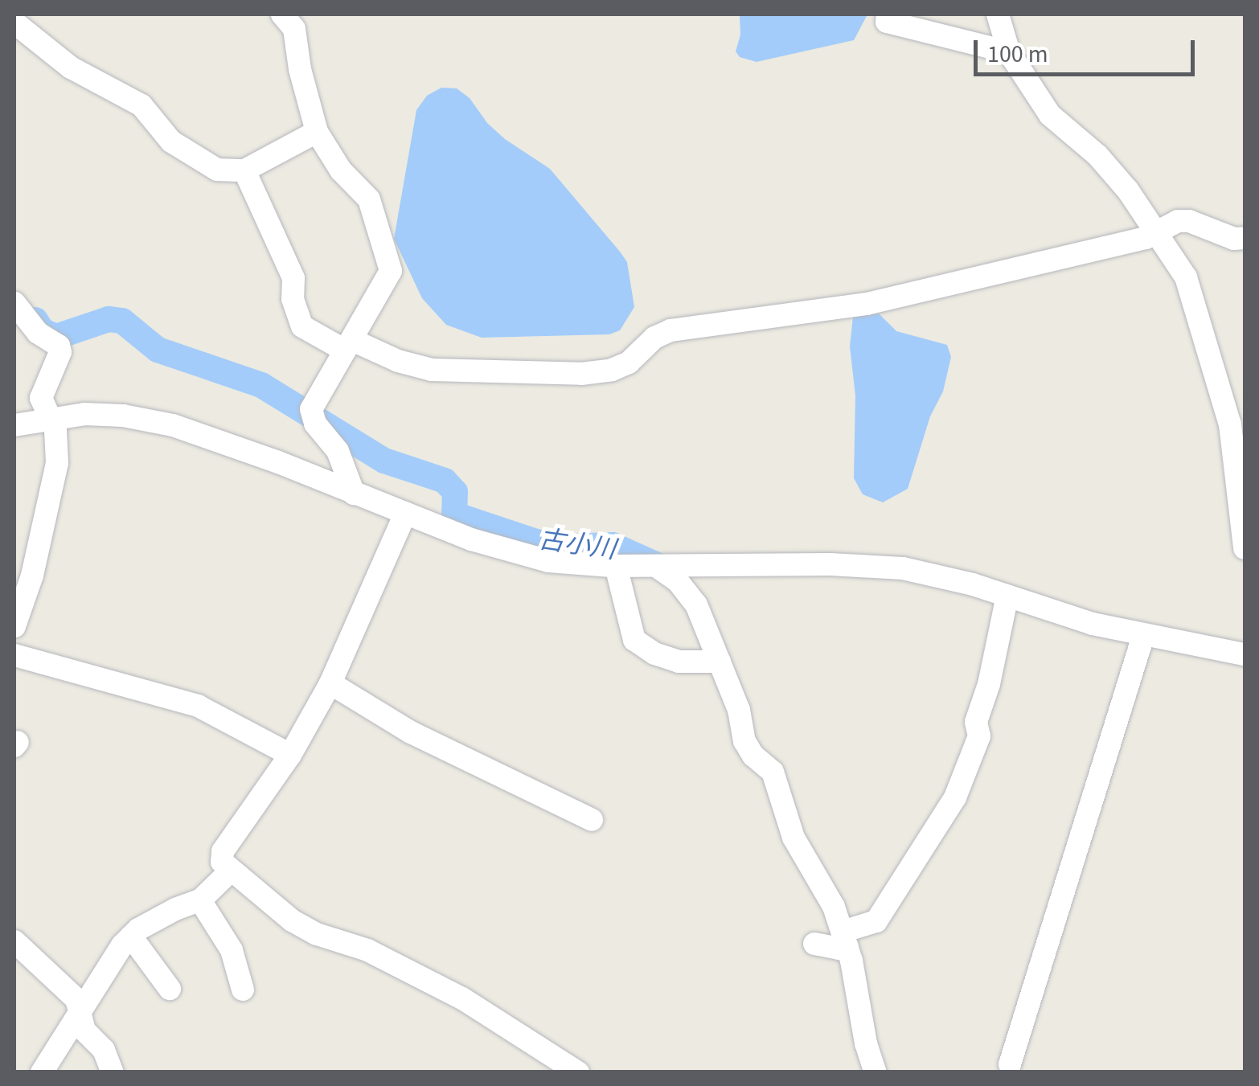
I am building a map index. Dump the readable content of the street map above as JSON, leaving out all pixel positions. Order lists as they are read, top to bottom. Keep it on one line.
{"water":["古小川"],"scale_bar":"100 m"}
